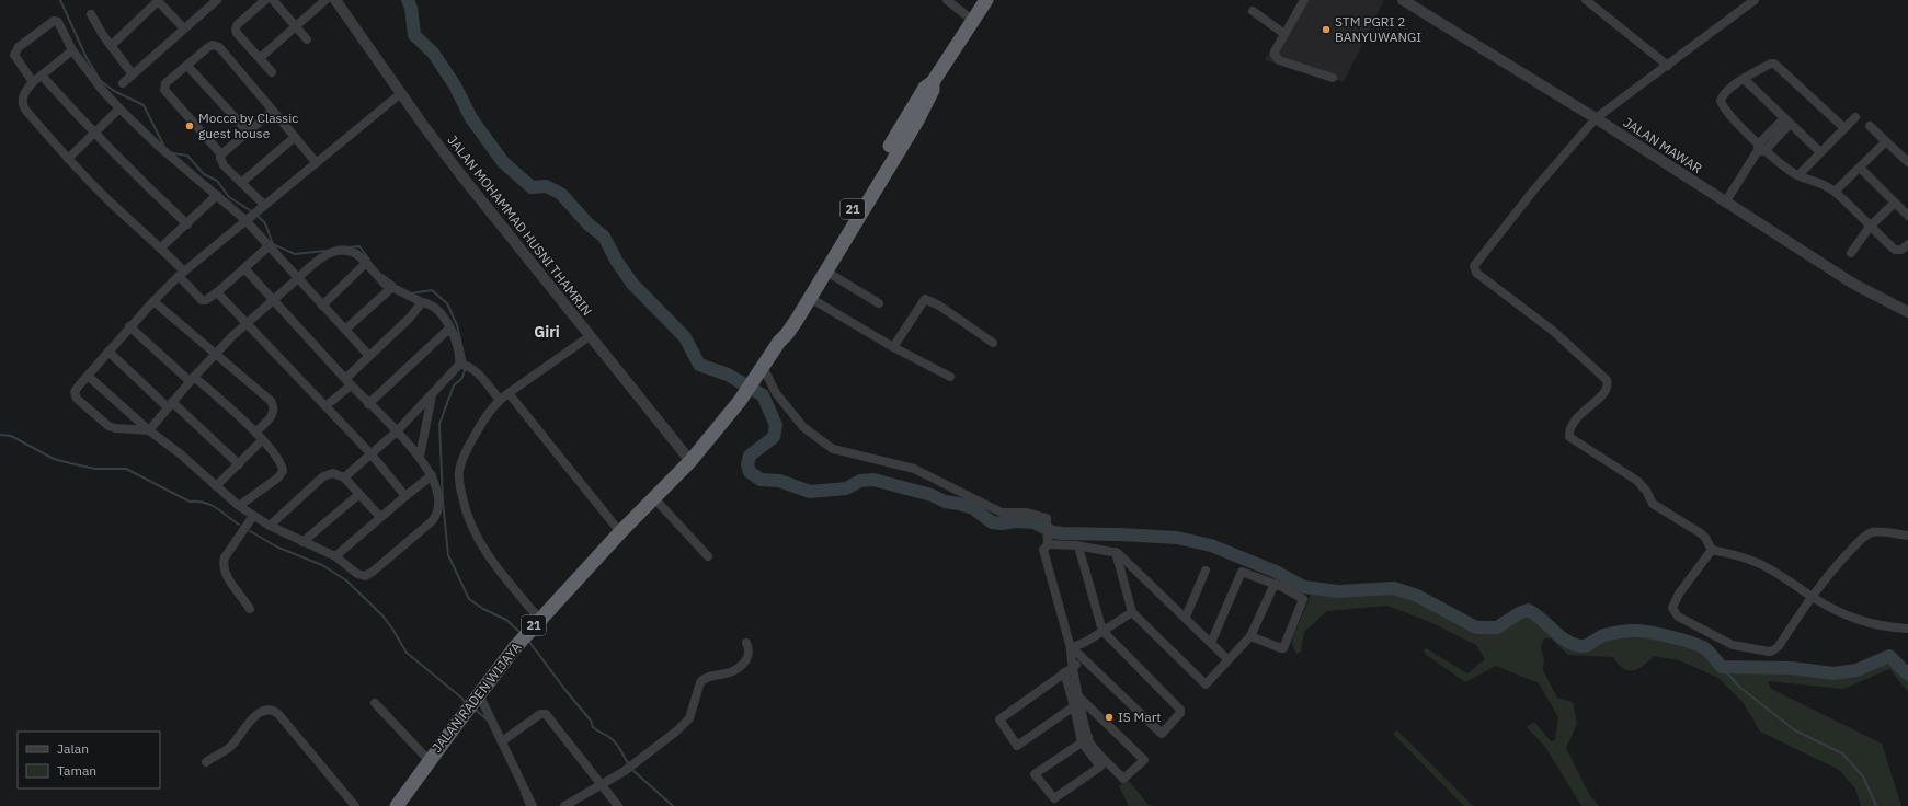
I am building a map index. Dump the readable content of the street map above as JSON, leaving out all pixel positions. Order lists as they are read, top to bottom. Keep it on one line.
{"streets":{"highway":["21","JALAN RADEN WIJAYA"],"street":["JALAN MAWAR","JALAN MOHAMMAD HUSNI THAMRIN"]},"crossings":[["21","JALAN MOHAMMAD HUSNI THAMRIN"],["21","JALAN RADEN WIJAYA"],["JALAN MOHAMMAD HUSNI THAMRIN","JALAN RADEN WIJAYA"]],"districts":["Giri"],"places":["STM PGRI 2 BANYUWANGI","Mocca by Classic guest house","IS Mart"],"legend":["Jalan","Taman"]}
